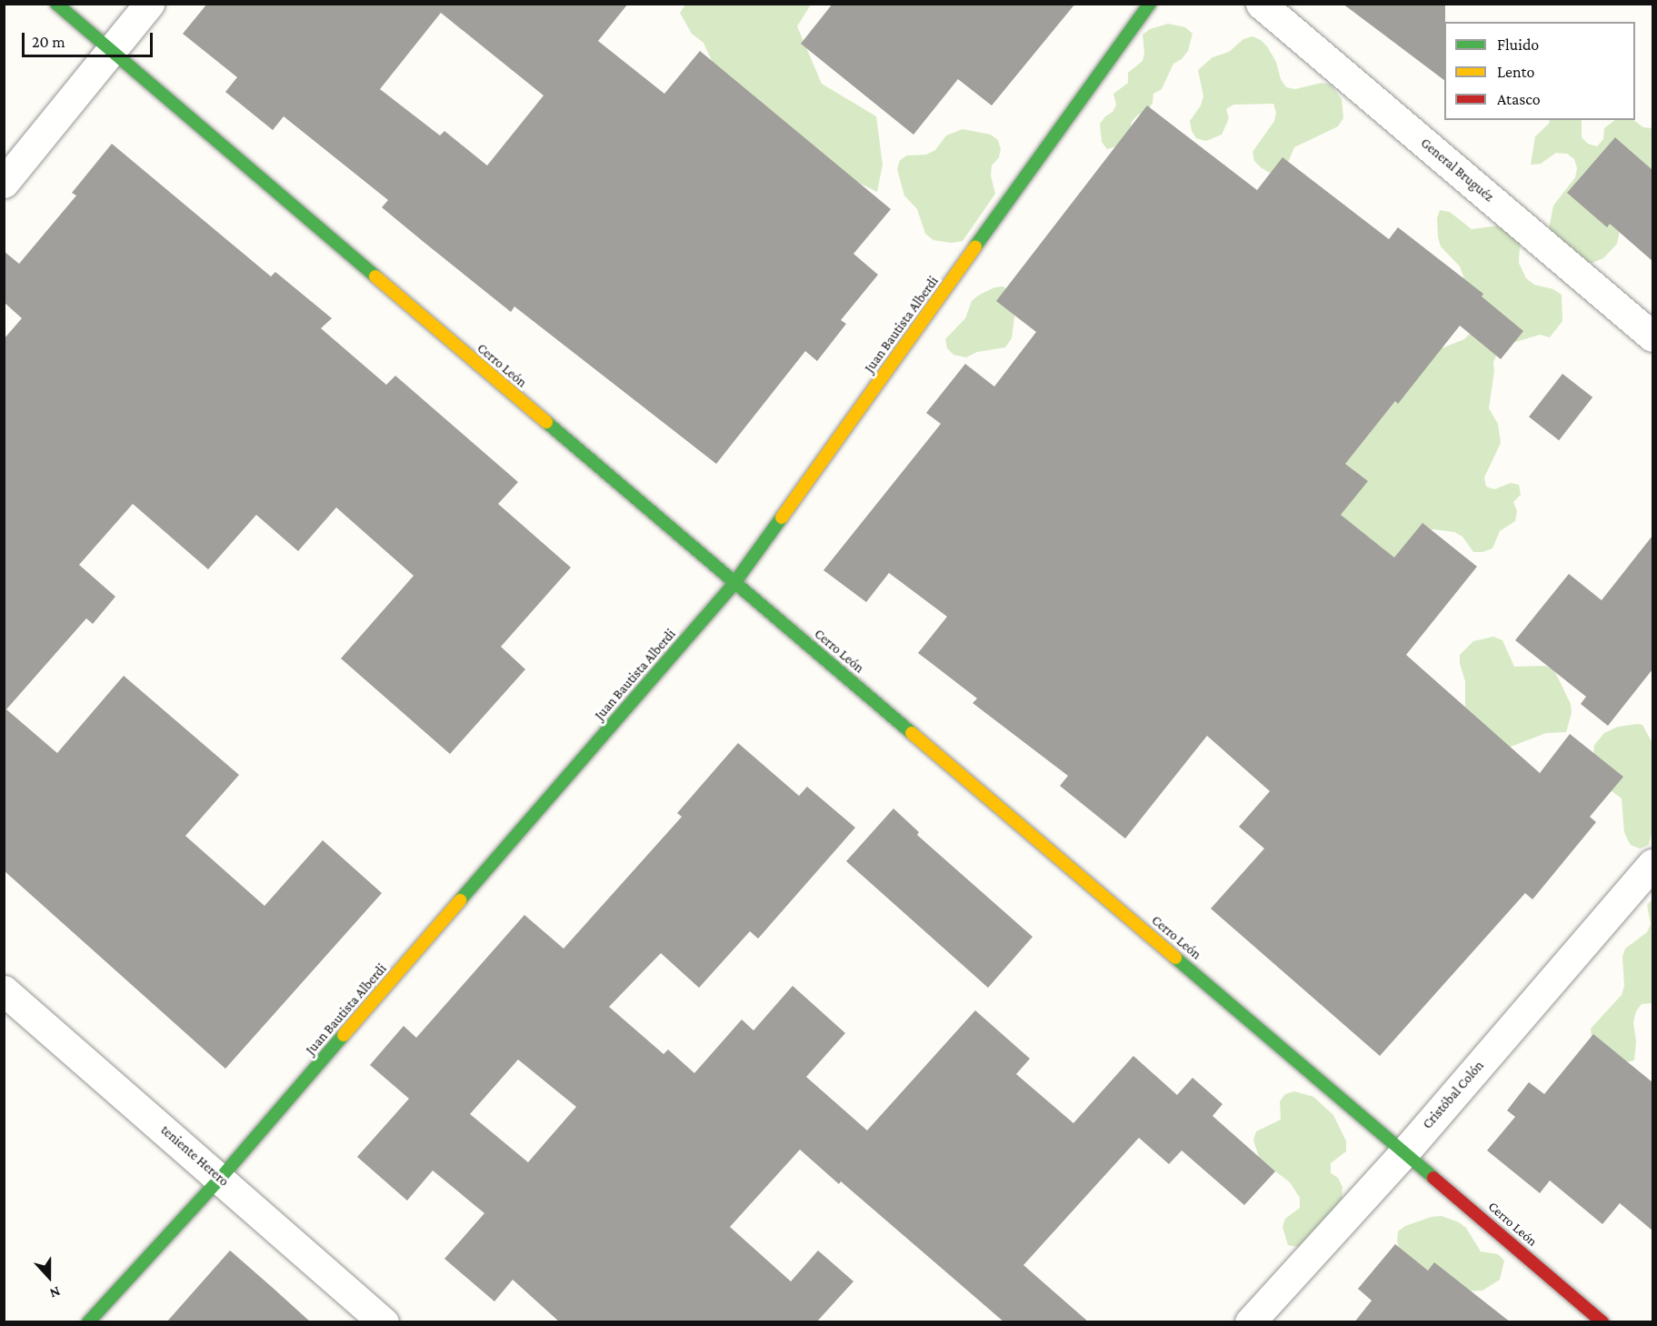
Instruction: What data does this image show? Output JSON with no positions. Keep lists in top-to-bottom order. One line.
{"streets":{"street":["General Bruguéz","Juan Bautista Alberdi","Cerro León","Cristóbal Colón","teniente Herero"]},"crossings":[["Juan Bautista Alberdi","Cerro León"],["Juan Bautista Alberdi","teniente Herero"],["Cerro León","Cristóbal Colón"]],"legend":["Fluido","Lento","Atasco"],"scale_bar":"20 m","north":"bottom"}
